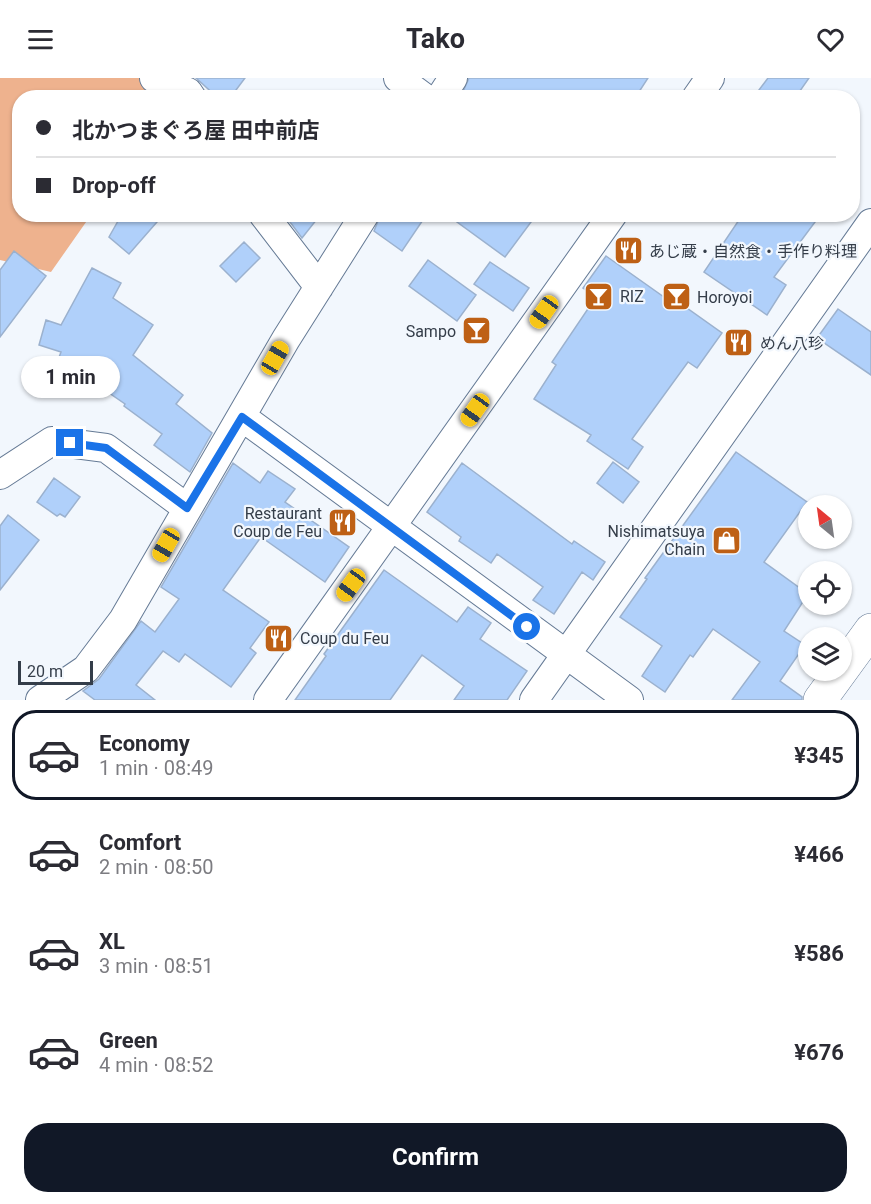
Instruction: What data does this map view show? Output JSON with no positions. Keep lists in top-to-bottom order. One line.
{"places":{"restaurant":["あじ蔵・自然食・手作り料理","めん八珍","Restaurant Coup de Feu","Coup du Feu"],"bar":["RIZ","Horoyoi","Sampo"],"shop":["Nishimatsuya Chain"]},"scale_bar":"20 m","north":"top left","page":{"header":"Tako","banner":["北かつまぐろ屋 田中前店","Drop-off"],"bubble":"1 min","scale":"20 m","list":[{"name":"Economy","note":"1 min · 08:49","value":"¥345"},{"name":"Comfort","note":"2 min · 08:50","value":"¥466"},{"name":"XL","note":"3 min · 08:51","value":"¥586"},{"name":"Green","note":"4 min · 08:52","value":"¥676"}],"buttons":"Confirm"}}
